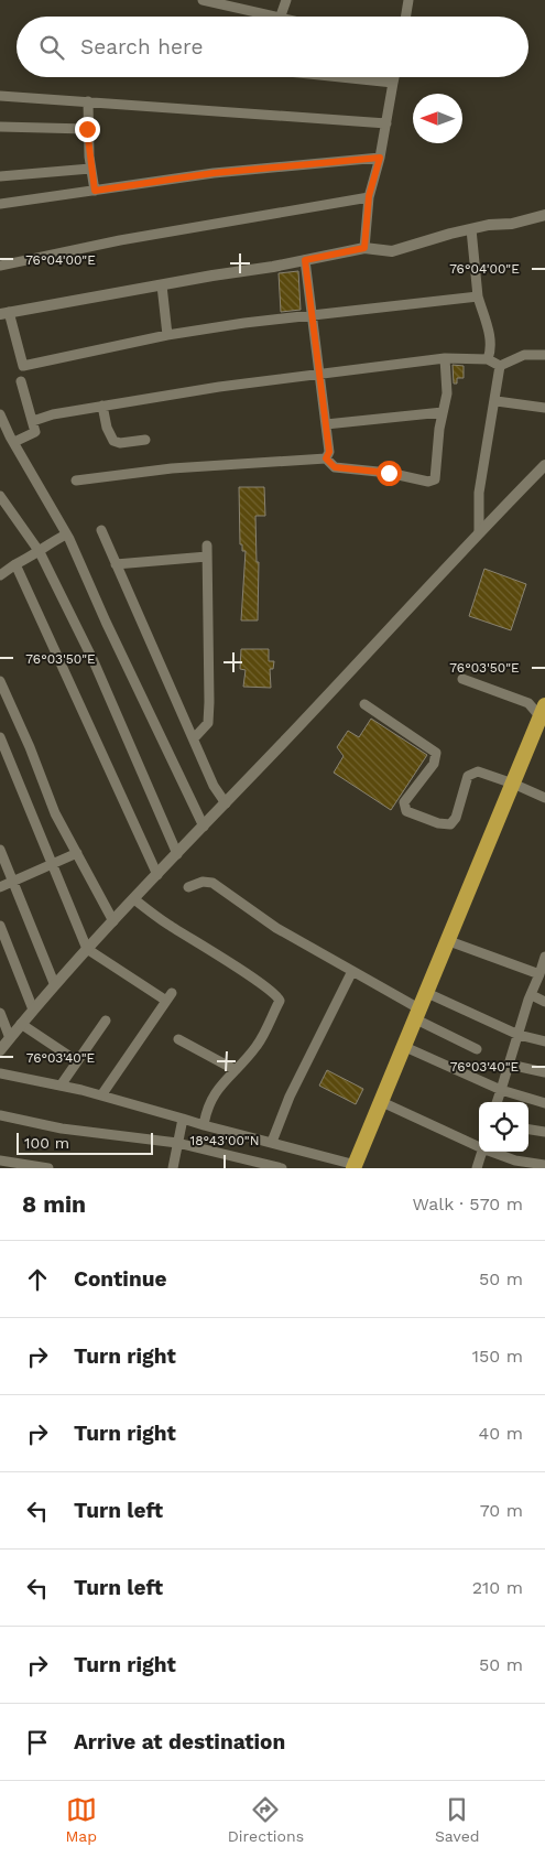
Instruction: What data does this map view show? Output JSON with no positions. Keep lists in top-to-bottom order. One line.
{"scale_bar":"100 m","north":"left","page":{"search":"Search here","scale":"100 m","heading":["8 min","Walk · 570 m"],"list":[["Continue","50 m"],["Turn right","150 m"],["Turn right","40 m"],["Turn left","70 m"],["Turn left","210 m"],["Turn right","50 m"],"Arrive at destination"],"nav":["Map","Directions","Saved"]},"coordinates":["76°04'00\"E","76°03'50\"E","76°03'40\"E","18°43'00\"N"]}
